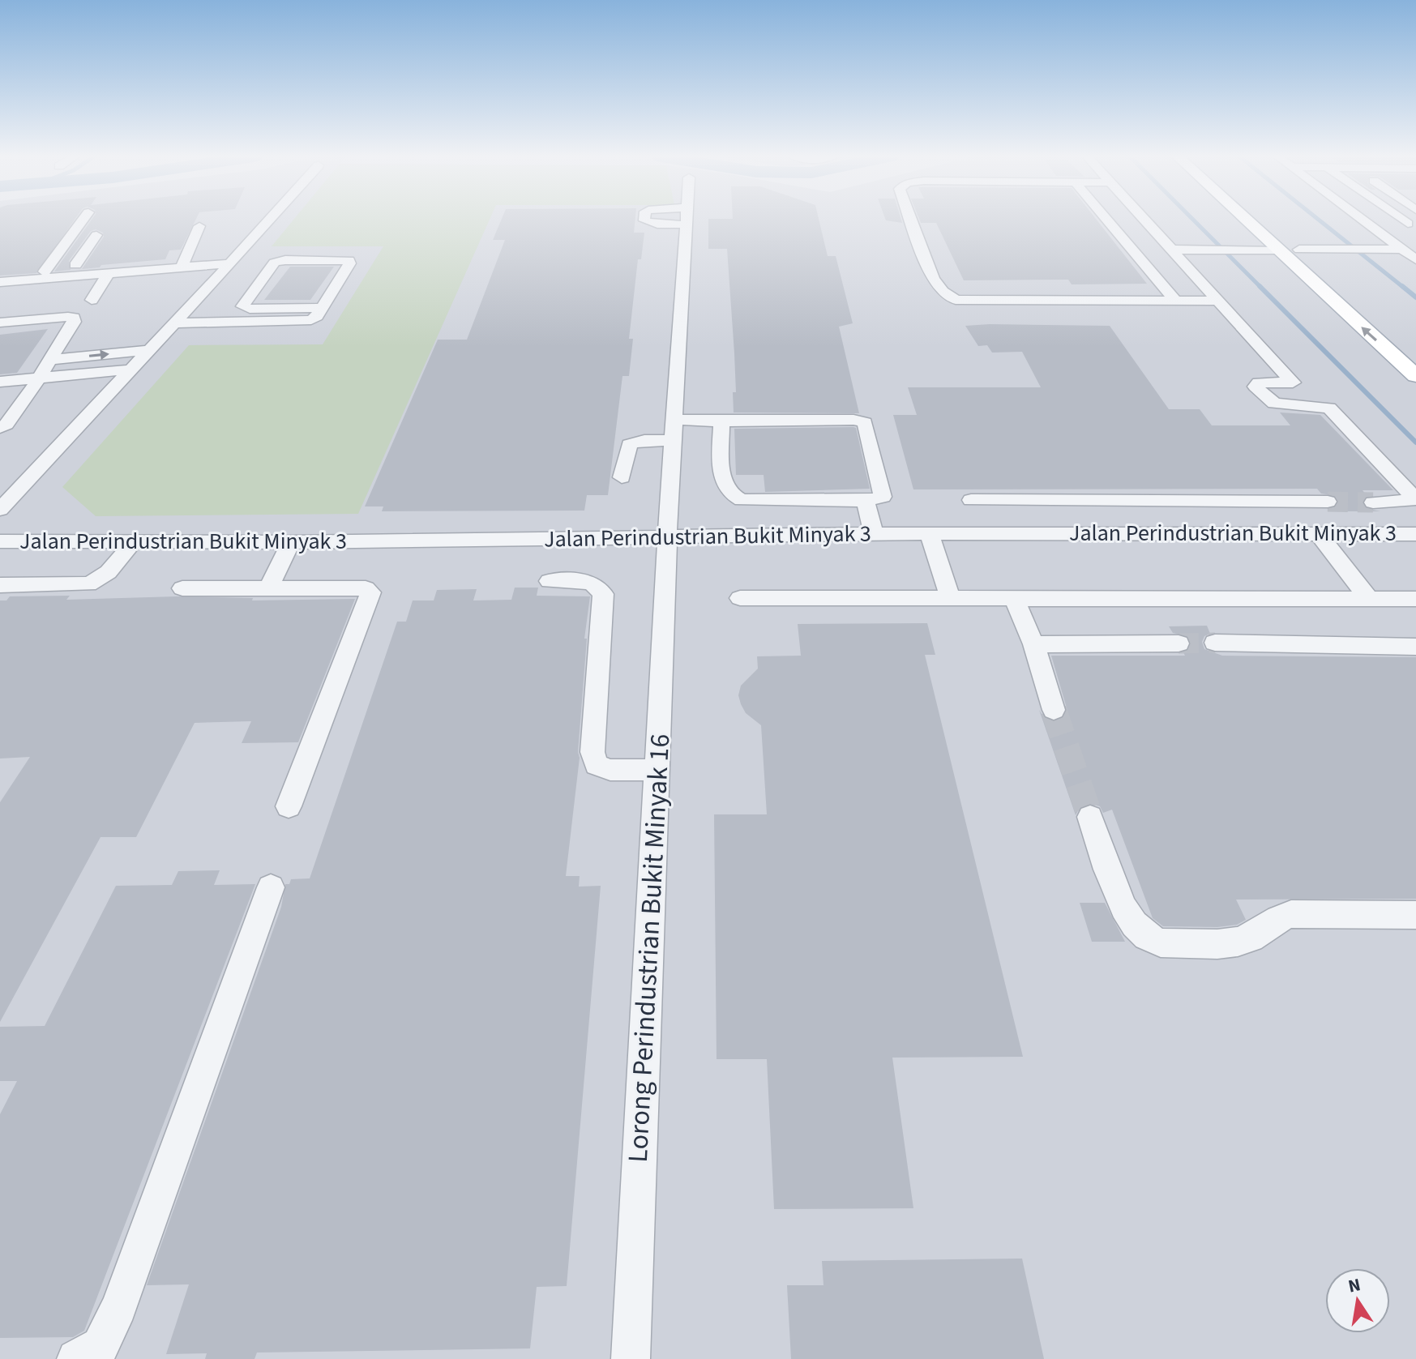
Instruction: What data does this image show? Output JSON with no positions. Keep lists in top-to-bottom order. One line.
{"streets":{"street":["Jalan Perindustrian Bukit Minyak 3","Lorong Perindustrian Bukit Minyak 16"]},"crossings":[["Jalan Perindustrian Bukit Minyak 3","Lorong Perindustrian Bukit Minyak 16"]],"north":"top"}
